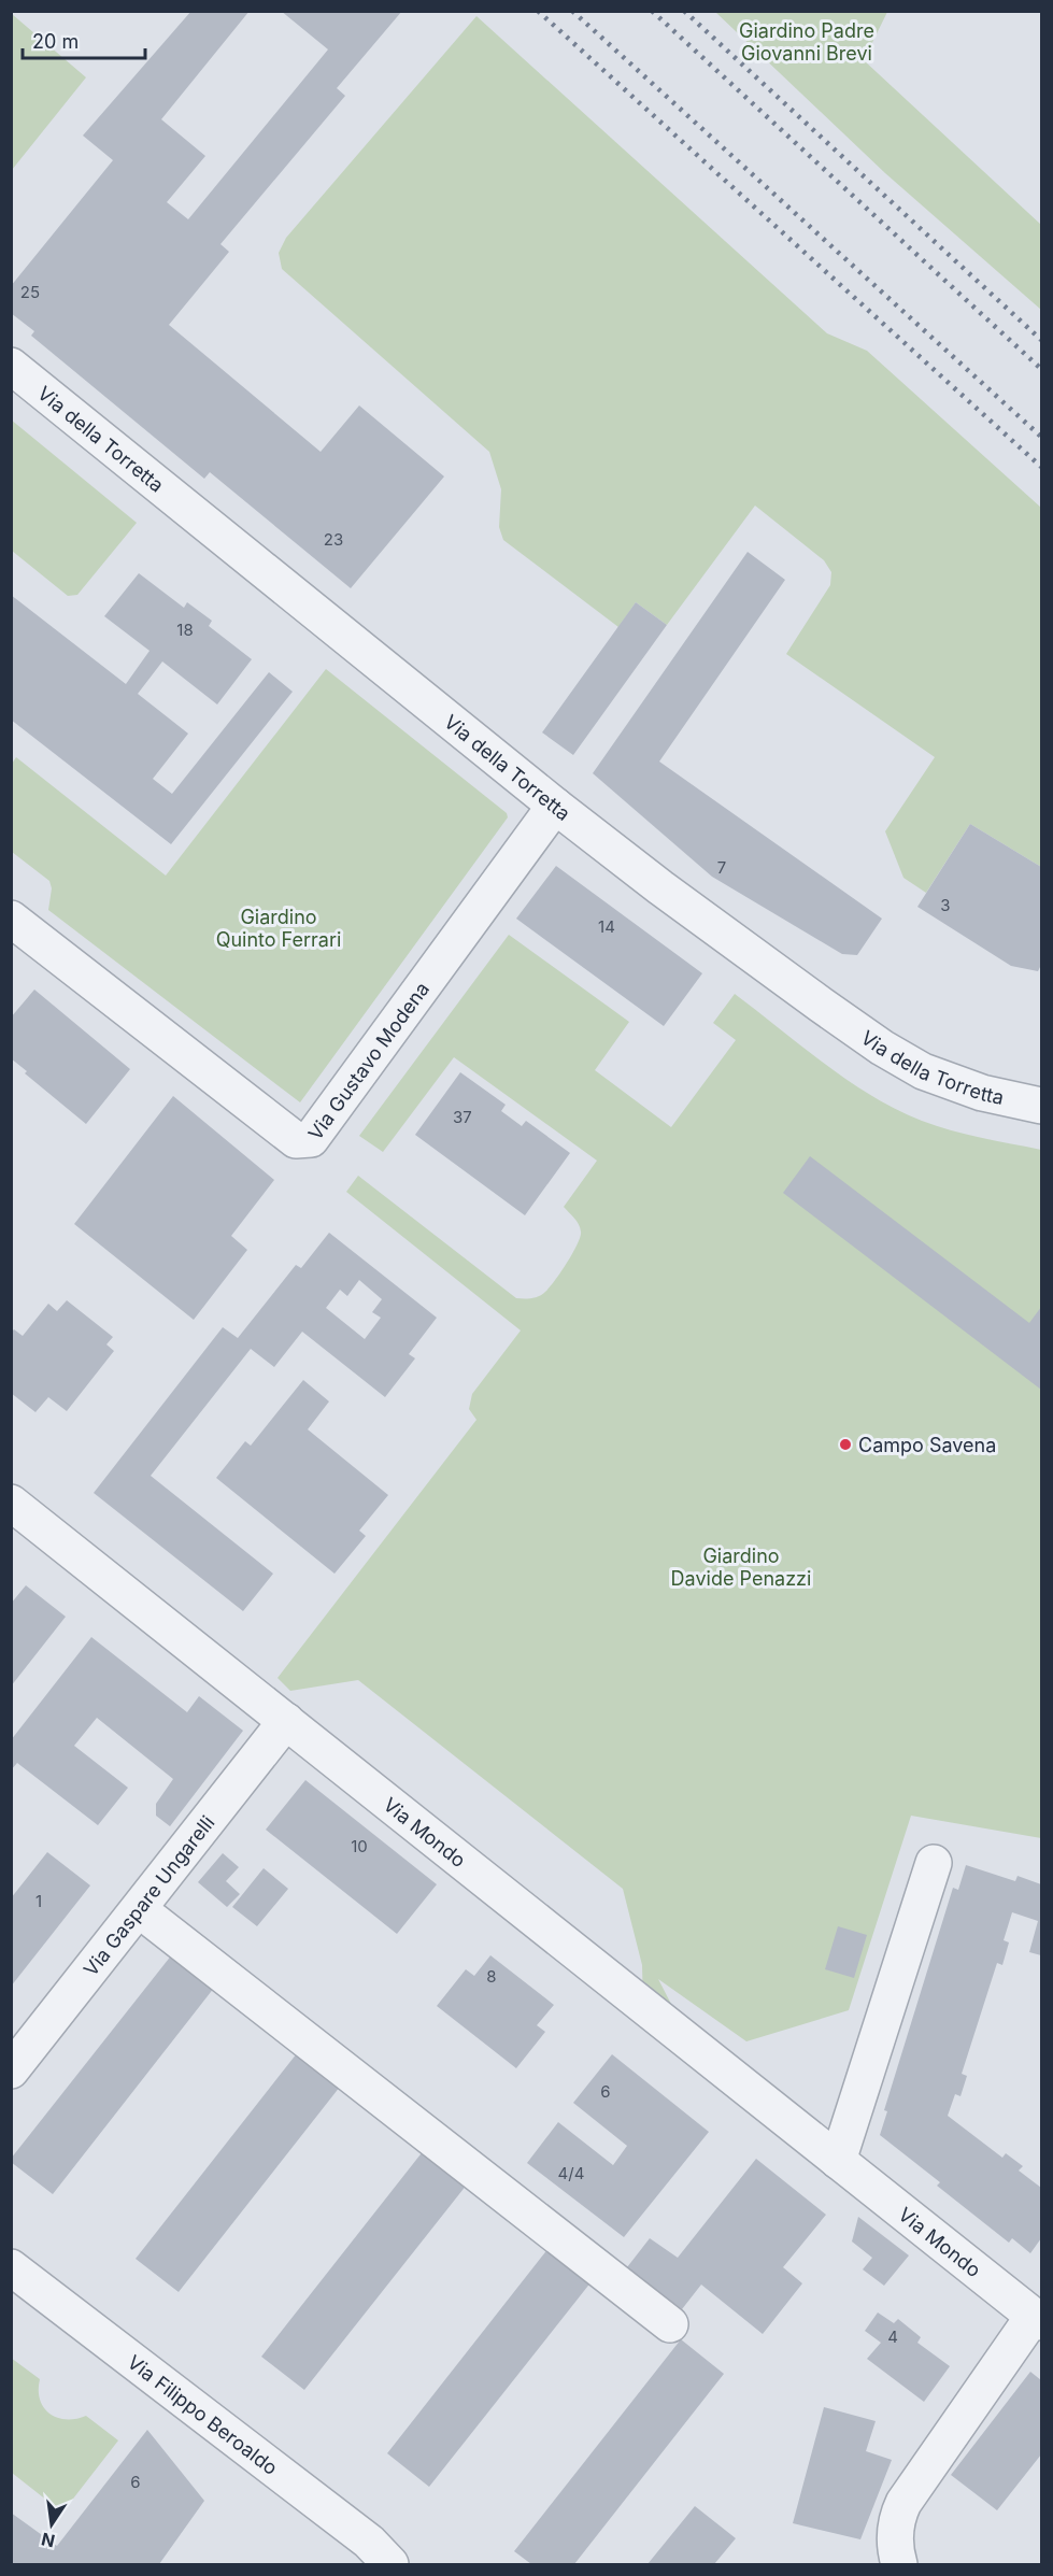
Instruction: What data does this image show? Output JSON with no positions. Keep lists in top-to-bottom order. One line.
{"streets":{"street":["Via della Torretta","Via Gustavo Modena","Via Mondo","Via Gaspare Ungarelli","Via Filippo Beroaldo"]},"crossings":[["Via della Torretta","Via Gustavo Modena"],["Via Mondo","Via Gaspare Ungarelli"]],"parks":["Giardino Padre Giovanni Brevi","Giardino Quinto Ferrari","Giardino Davide Penazzi"],"places":["Campo Savena"],"house_numbers":["25","23","18","7","3","14","37","10","1","8","6","4/4","4","6"],"scale_bar":"20 m","north":"bottom"}
